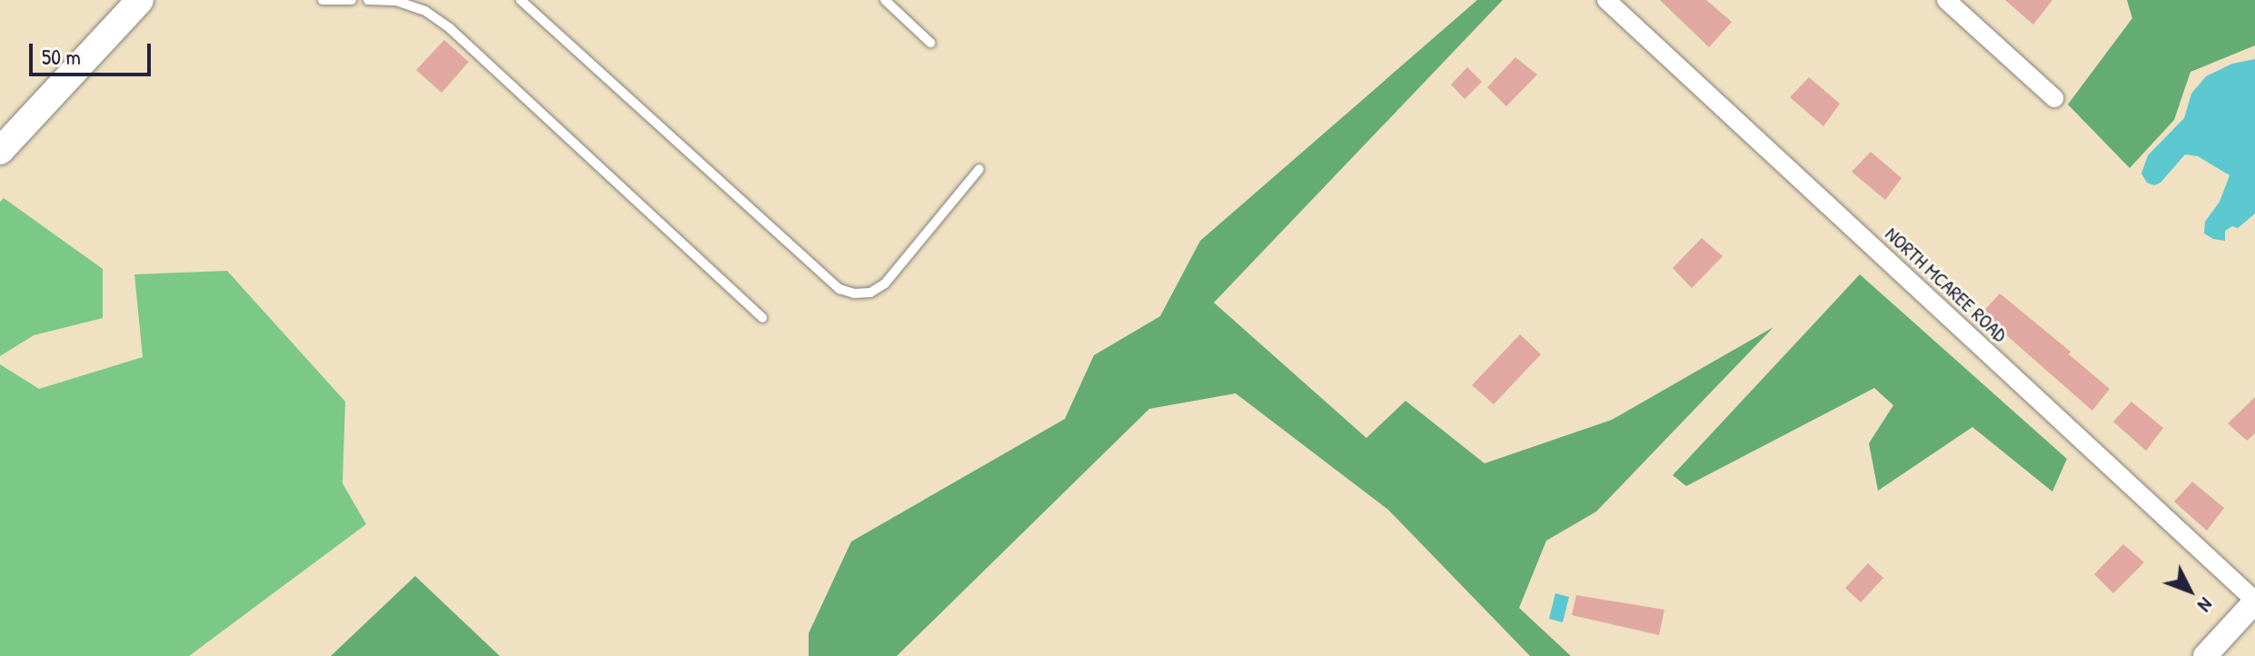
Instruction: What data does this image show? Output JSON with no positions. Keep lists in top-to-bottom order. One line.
{"streets":{"street":["NORTH MCAREE ROAD"]},"scale_bar":"50 m","north":"bottom right"}
